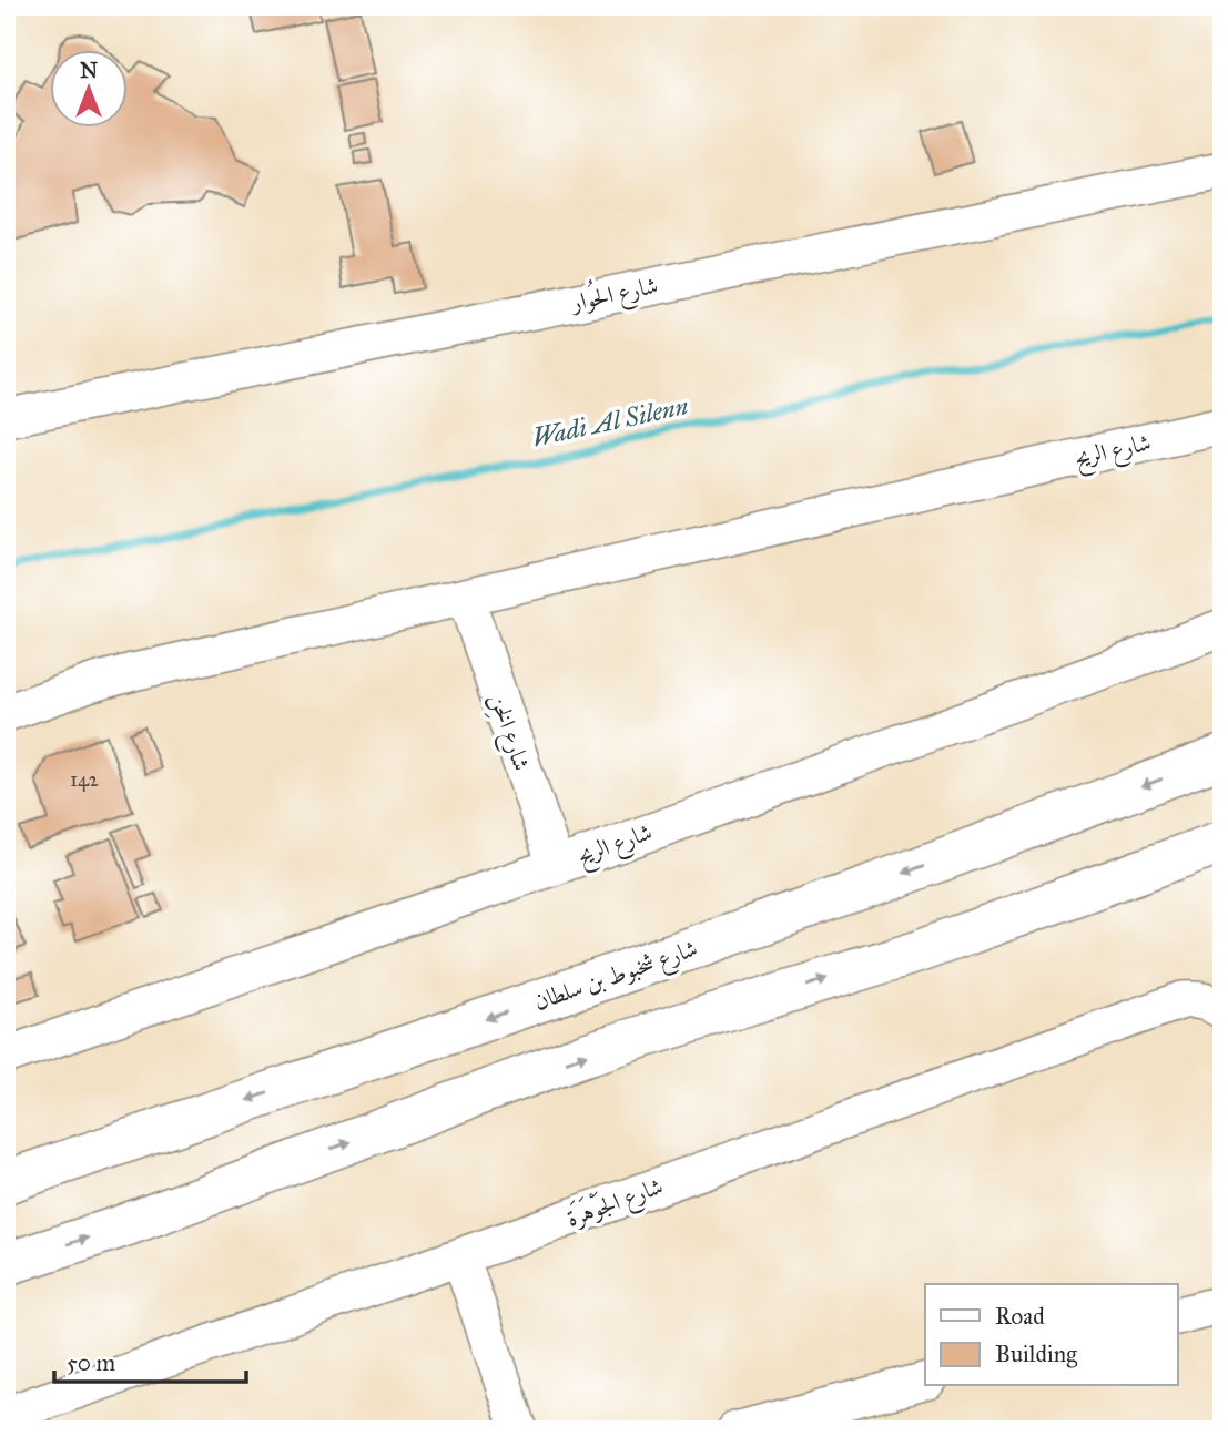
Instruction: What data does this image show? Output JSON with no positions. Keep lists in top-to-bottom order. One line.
{"streets":{"main road":["شارع شخبوط بن سلطان"],"street":["شارع الحُوار","شارع الريح","شارع الخِن","شارع الجَوْهَرَة"]},"crossings":[["شارع الريح","شارع الخِن"]],"water":["Wadi Al Silenn"],"house_numbers":["142"],"legend":["Road","Building"],"scale_bar":"50 m","north":"top"}
